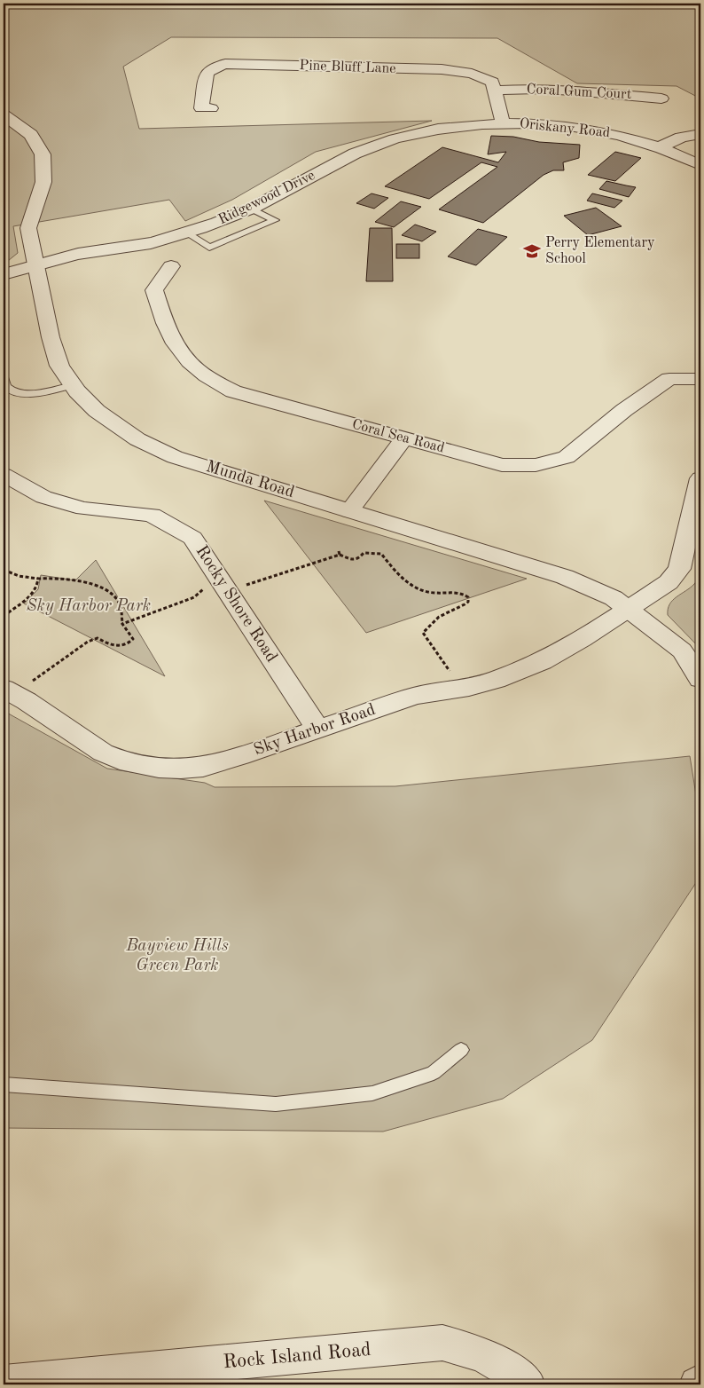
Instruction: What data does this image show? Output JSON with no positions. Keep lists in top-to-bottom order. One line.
{"streets":{"street":["Pine Bluff Lane","Coral Gum Court","Oriskany Road","Ridgewood Drive","Coral Sea Road","Munda Road","Rocky Shore Road","Sky Harbor Road","Rock Island Road"]},"crossings":[["Pine Bluff Lane","Coral Gum Court"],["Oriskany Road","Ridgewood Drive"],["Ridgewood Drive","Munda Road"],["Munda Road","Sky Harbor Road"],["Rocky Shore Road","Sky Harbor Road"]],"parks":["Sky Harbor Park","Bayview Hills Green Park"],"places":{"school or university":["Perry Elementary School"]}}
